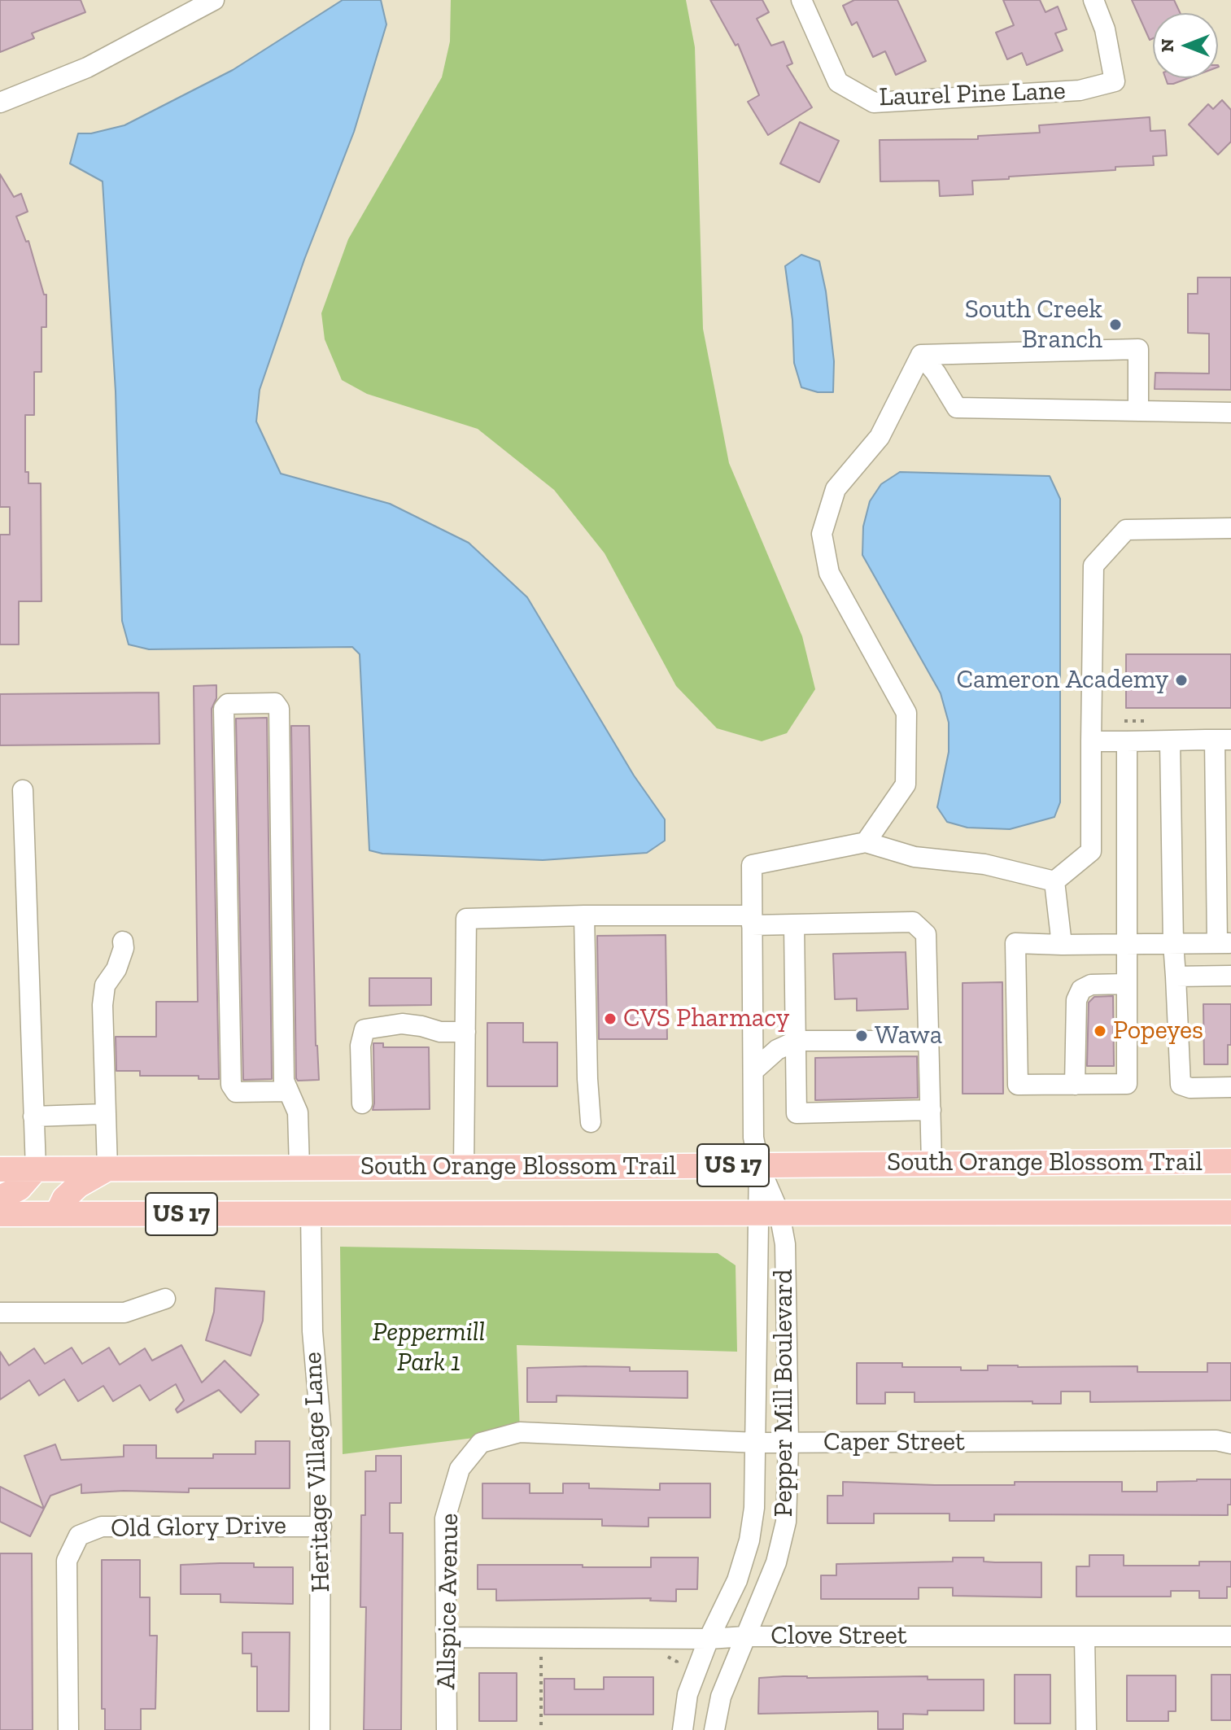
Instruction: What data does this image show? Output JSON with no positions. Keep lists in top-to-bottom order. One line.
{"streets":{"main road":["South Orange Blossom Trail","US 17"],"street":["Laurel Pine Lane","Pepper Mill Boulevard","Caper Street","Heritage Village Lane","Old Glory Drive","Allspice Avenue","Clove Street"]},"crossings":[["South Orange Blossom Trail","Pepper Mill Boulevard"],["South Orange Blossom Trail","Heritage Village Lane"],["Pepper Mill Boulevard","Caper Street"],["Pepper Mill Boulevard","Clove Street"],["Caper Street","Allspice Avenue"],["Heritage Village Lane","Old Glory Drive"],["Allspice Avenue","Clove Street"]],"parks":["Peppermill Park 1"],"places":["South Creek Branch","Cameron Academy","CVS Pharmacy","Popeyes","Wawa"],"north":"left"}
